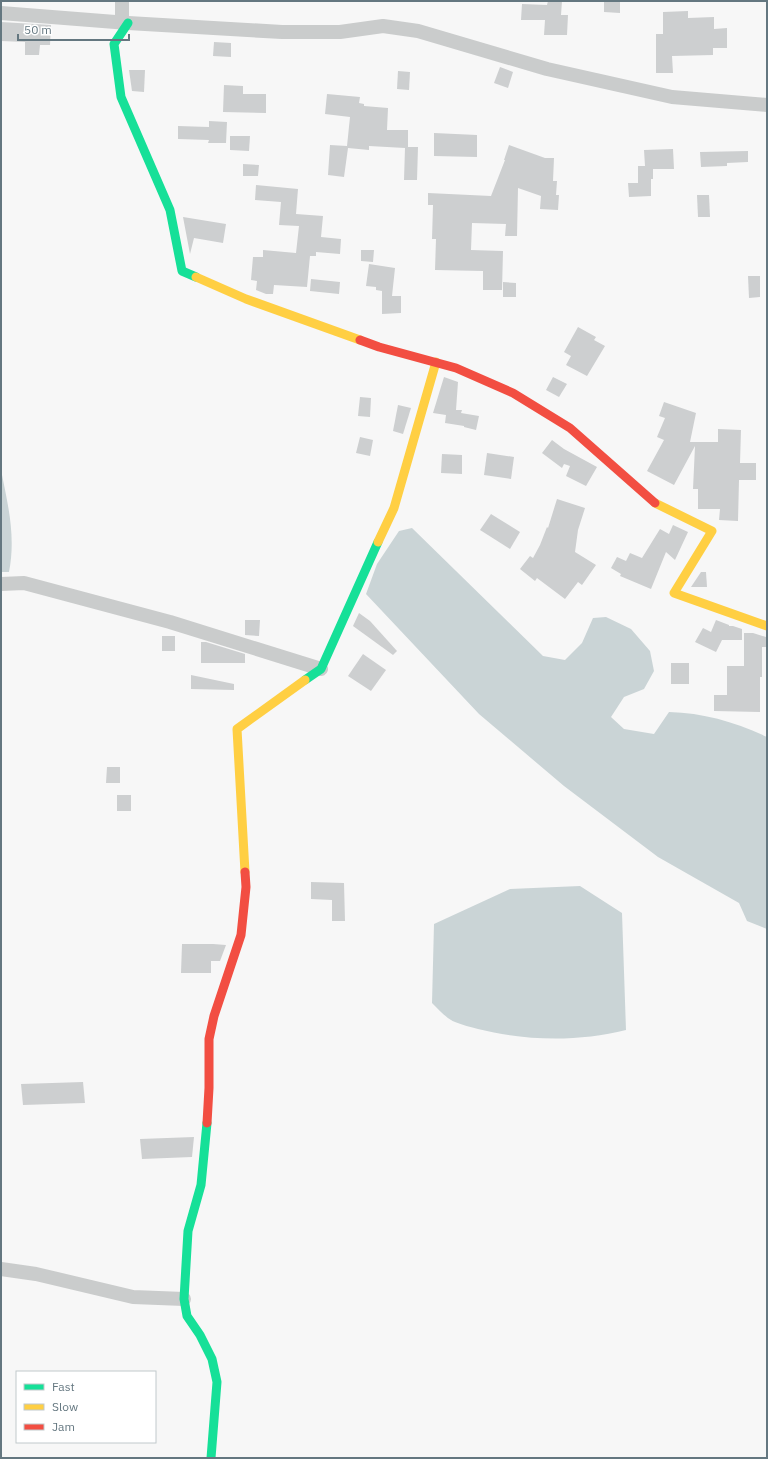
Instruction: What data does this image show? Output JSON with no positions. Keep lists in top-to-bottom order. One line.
{"legend":["Fast","Slow","Jam"],"scale_bar":"50 m"}
